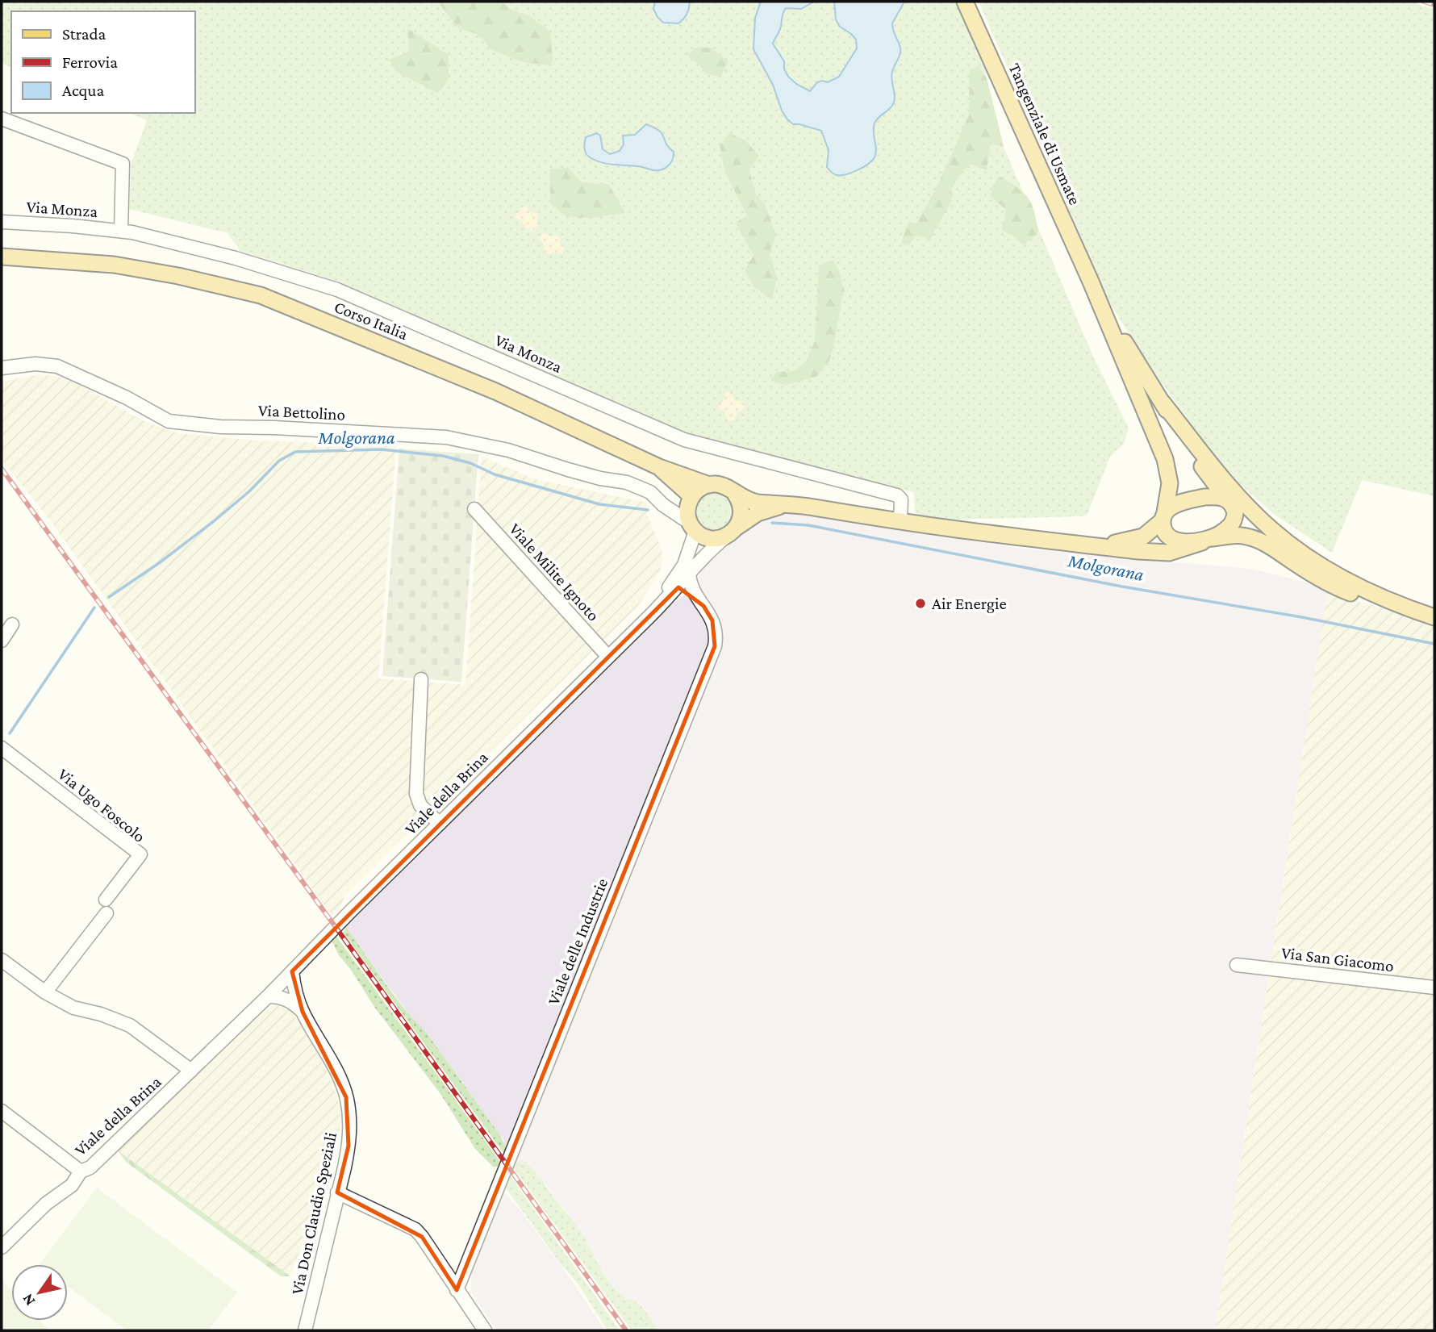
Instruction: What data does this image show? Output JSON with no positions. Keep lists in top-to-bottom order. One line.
{"streets":{"main road":["Tangenziale di Usmate","Corso Italia"],"street":["Via Monza","Via Bettolino","Viale Milite Ignoto","Viale della Brina","Via Ugo Foscolo","Viale delle Industrie","Via San Giacomo","Via Don Claudio Speziali"]},"crossings":[["Corso Italia","Via Bettolino"],["Corso Italia","Viale della Brina"],["Via Bettolino","Viale della Brina"],["Viale Milite Ignoto","Viale della Brina"],["Viale della Brina","Viale delle Industrie"],["Viale della Brina","Via Don Claudio Speziali"]],"water":["Molgorana"],"places":["Air Energie"],"legend":["Strada","Ferrovia","Acqua"],"north":"bottom left"}
